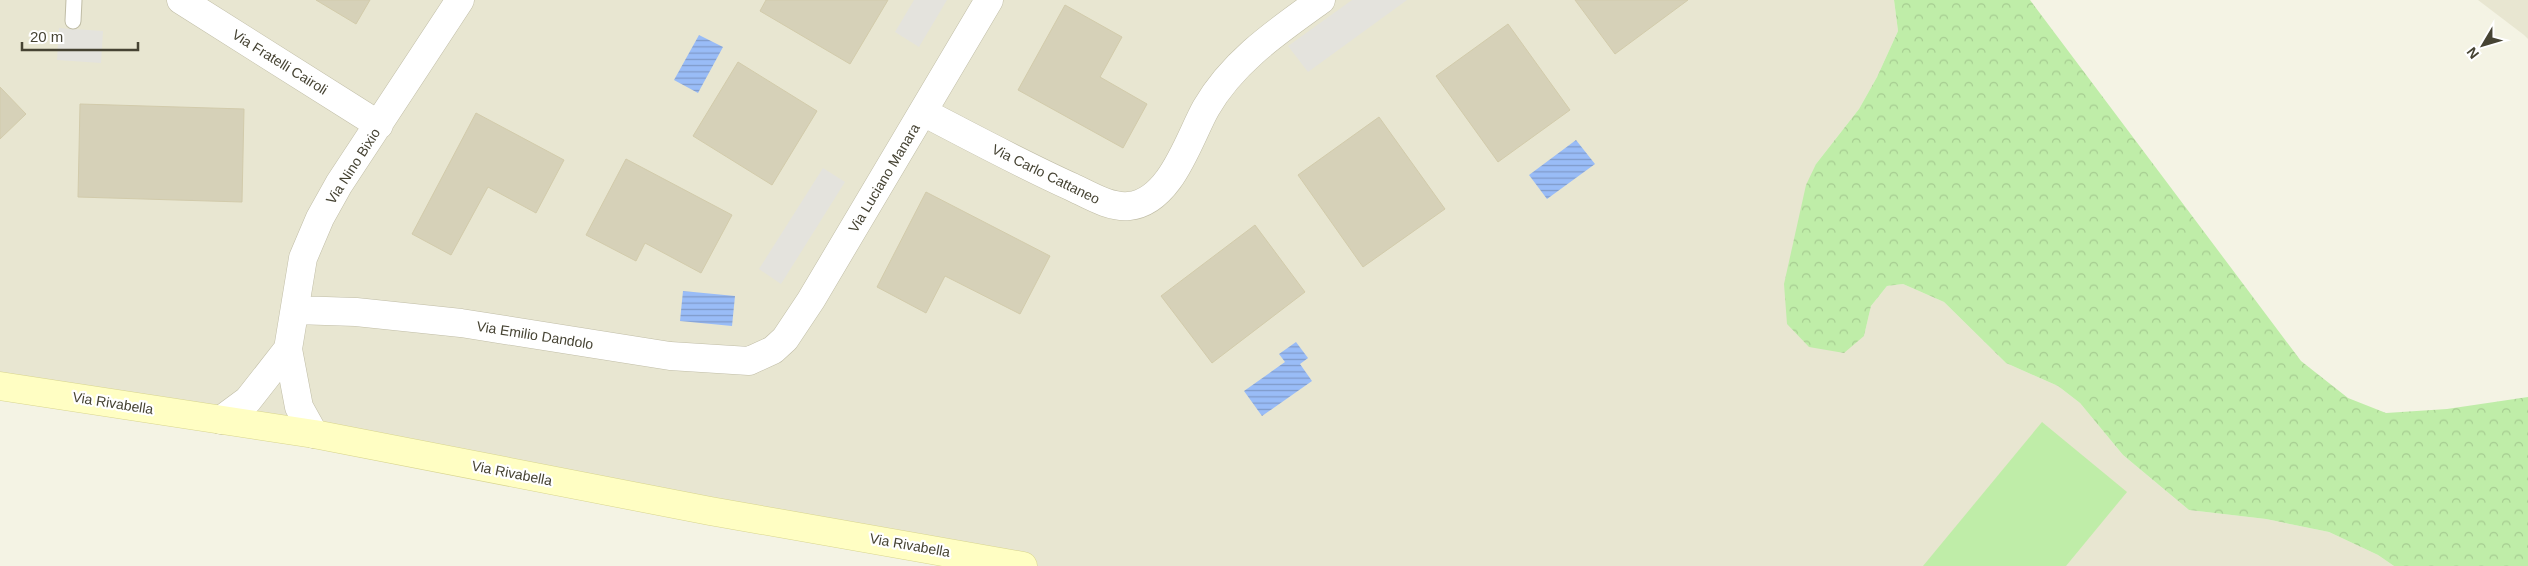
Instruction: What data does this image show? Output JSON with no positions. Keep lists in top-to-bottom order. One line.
{"streets":{"street":["Via Fratelli Cairoli","Via Nino Bixio","Via Carlo Cattaneo","Via Luciano Manara","Via Emilio Dandolo","Via Rivabella"]},"crossings":[["Via Fratelli Cairoli","Via Nino Bixio"],["Via Nino Bixio","Via Emilio Dandolo"],["Via Nino Bixio","Via Rivabella"],["Via Carlo Cattaneo","Via Luciano Manara"],["Via Luciano Manara","Via Emilio Dandolo"]],"scale_bar":"20 m","north":"bottom left"}
